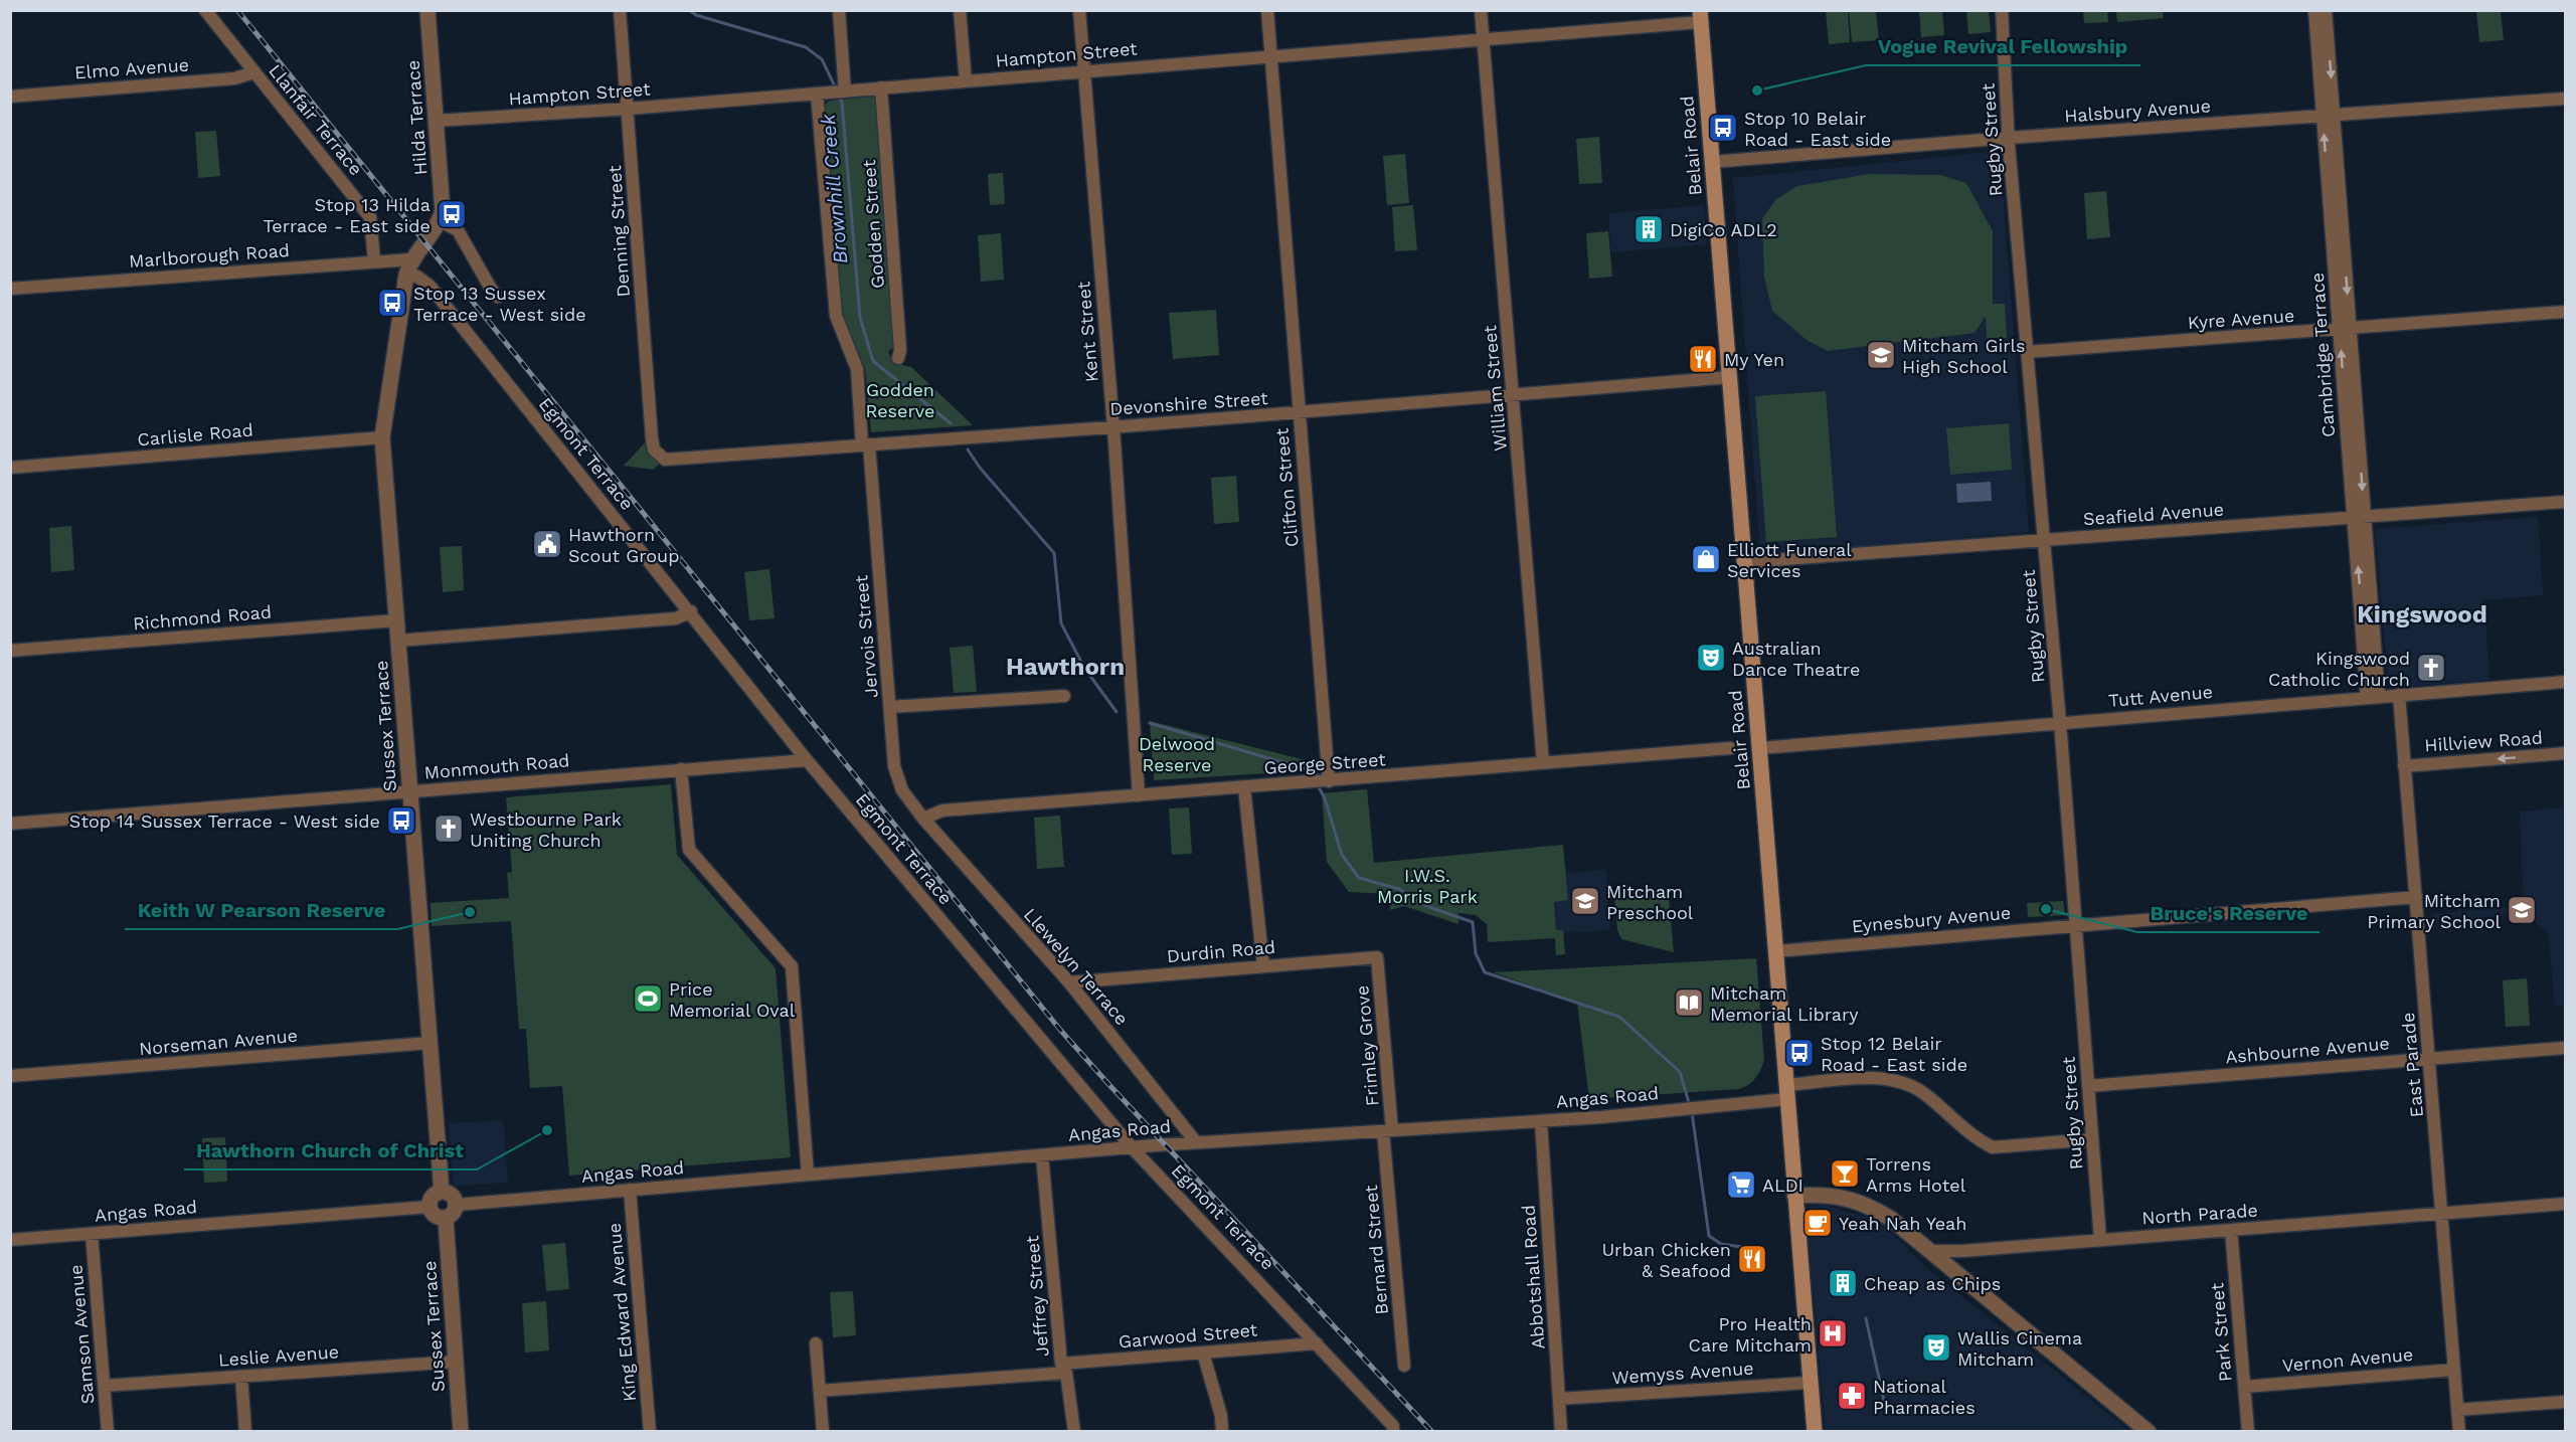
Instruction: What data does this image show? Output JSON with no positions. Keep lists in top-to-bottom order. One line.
{"streets":{"main road":["Belair Road"],"street":["Hampton Street","Elmo Avenue","Halsbury Avenue","Hilda Terrace","Llanfair Terrace","Rugby Street","Godden Street","Denning Street","Marlborough Road","Kyre Avenue","Kent Street","Cambridge Terrace","William Street","Devonshire Street","Carlisle Road","Egmont Terrace","Clifton Street","Seafield Avenue","Richmond Road","Jervois Street","Tutt Avenue","Sussex Terrace","Hillview Road","George Street","Monmouth Road","Eynesbury Avenue","Durdin Road","Llewelyn Terrace","Norseman Avenue","Frimley Grove","Ashbourne Avenue","East Parade","Angas Road","North Parade","Bernard Street","Abbotshall Road","Jeffrey Street","King Edward Avenue","Park Street","Samson Avenue","Garwood Street","Leslie Avenue","Vernon Avenue","Wemyss Avenue"]},"crossings":[["Hampton Street","Hilda Terrace"],["Hampton Street","Belair Road"],["Hampton Street","Godden Street"],["Hampton Street","Denning Street"],["Hampton Street","Kent Street"],["Hampton Street","William Street"],["Hampton Street","Clifton Street"],["Hampton Street","Jervois Street"],["Elmo Avenue","Llanfair Terrace"],["Halsbury Avenue","Rugby Street"],["Halsbury Avenue","Belair Road"],["Halsbury Avenue","Cambridge Terrace"],["Llanfair Terrace","Marlborough Road"],["Rugby Street","Kyre Avenue"],["Rugby Street","Seafield Avenue"],["Rugby Street","Tutt Avenue"],["Rugby Street","Eynesbury Avenue"],["Rugby Street","Ashbourne Avenue"],["Rugby Street","Angas Road"],["Rugby Street","North Parade"],["Belair Road","Devonshire Street"],["Belair Road","Seafield Avenue"],["Belair Road","Tutt Avenue"],["Belair Road","Eynesbury Avenue"],["Belair Road","Angas Road"],["Belair Road","Wemyss Avenue"],["Denning Street","Devonshire Street"],["Marlborough Road","Sussex Terrace"],["Kyre Avenue","Cambridge Terrace"],["Kent Street","Devonshire Street"],["Kent Street","George Street"],["Cambridge Terrace","Seafield Avenue"],["Cambridge Terrace","Tutt Avenue"],["William Street","Devonshire Street"],["William Street","George Street"],["Devonshire Street","Clifton Street"],["Devonshire Street","Jervois Street"],["Carlisle Road","Sussex Terrace"],["Egmont Terrace","Sussex Terrace"],["Egmont Terrace","Monmouth Road"],["Egmont Terrace","Angas Road"],["Egmont Terrace","Garwood Street"],["Clifton Street","George Street"],["Richmond Road","Sussex Terrace"],["Jervois Street","George Street"],["Jervois Street","Llewelyn Terrace"],["Tutt Avenue","East Parade"],["Sussex Terrace","Monmouth Road"],["Sussex Terrace","Norseman Avenue"],["Sussex Terrace","Angas Road"],["Sussex Terrace","Leslie Avenue"],["Hillview Road","East Parade"],["George Street","Llewelyn Terrace"],["Eynesbury Avenue","East Parade"],["Durdin Road","Llewelyn Terrace"],["Durdin Road","Frimley Grove"],["Llewelyn Terrace","Angas Road"],["Frimley Grove","Angas Road"],["Frimley Grove","Bernard Street"],["Ashbourne Avenue","East Parade"],["East Parade","North Parade"],["East Parade","Vernon Avenue"],["Angas Road","Bernard Street"],["Angas Road","Abbotshall Road"],["Angas Road","Jeffrey Street"],["Angas Road","King Edward Avenue"],["Angas Road","Samson Avenue"],["North Parade","Park Street"],["Abbotshall Road","Wemyss Avenue"],["Jeffrey Street","Garwood Street"],["Park Street","Vernon Avenue"],["Samson Avenue","Leslie Avenue"]],"one_way":["Hillview Road"],"districts":["Kingswood","Hawthorn"],"water":["Brownhill Creek"],"parks":["Godden Reserve","Delwood Reserve","I.W.S. Morris Park"],"places":{"other":["Vogue Revival Fellowship","Bruce's Reserve","Keith W Pearson Reserve","Hawthorn Church of Christ"],"bus stop":["Stop 10 Belair Road - East side","Stop 13 Hilda Terrace - East side","Stop 13 Sussex Terrace - West side","Stop 14 Sussex Terrace - West side","Stop 12 Belair Road - East side"],"building":["DigiCo ADL2","Cheap as Chips"],"school or university":["Mitcham Girls High School","Mitcham Preschool","Mitcham Primary School"],"restaurant":["My Yen","Urban Chicken & Seafood"],"public building":["Hawthorn Scout Group"],"shop":["Elliott Funeral Services"],"theatre":["Australian Dance Theatre","Wallis Cinema Mitcham"],"church":["Kingswood Catholic Church","Westbourne Park Uniting Church"],"sports":["Price Memorial Oval"],"library":["Mitcham Memorial Library"],"bar":["Torrens Arms Hotel"],"supermarket":["ALDI"],"cafe":["Yeah Nah Yeah"],"hospital":["Pro Health Care Mitcham"],"pharmacy":["National Pharmacies"]}}
